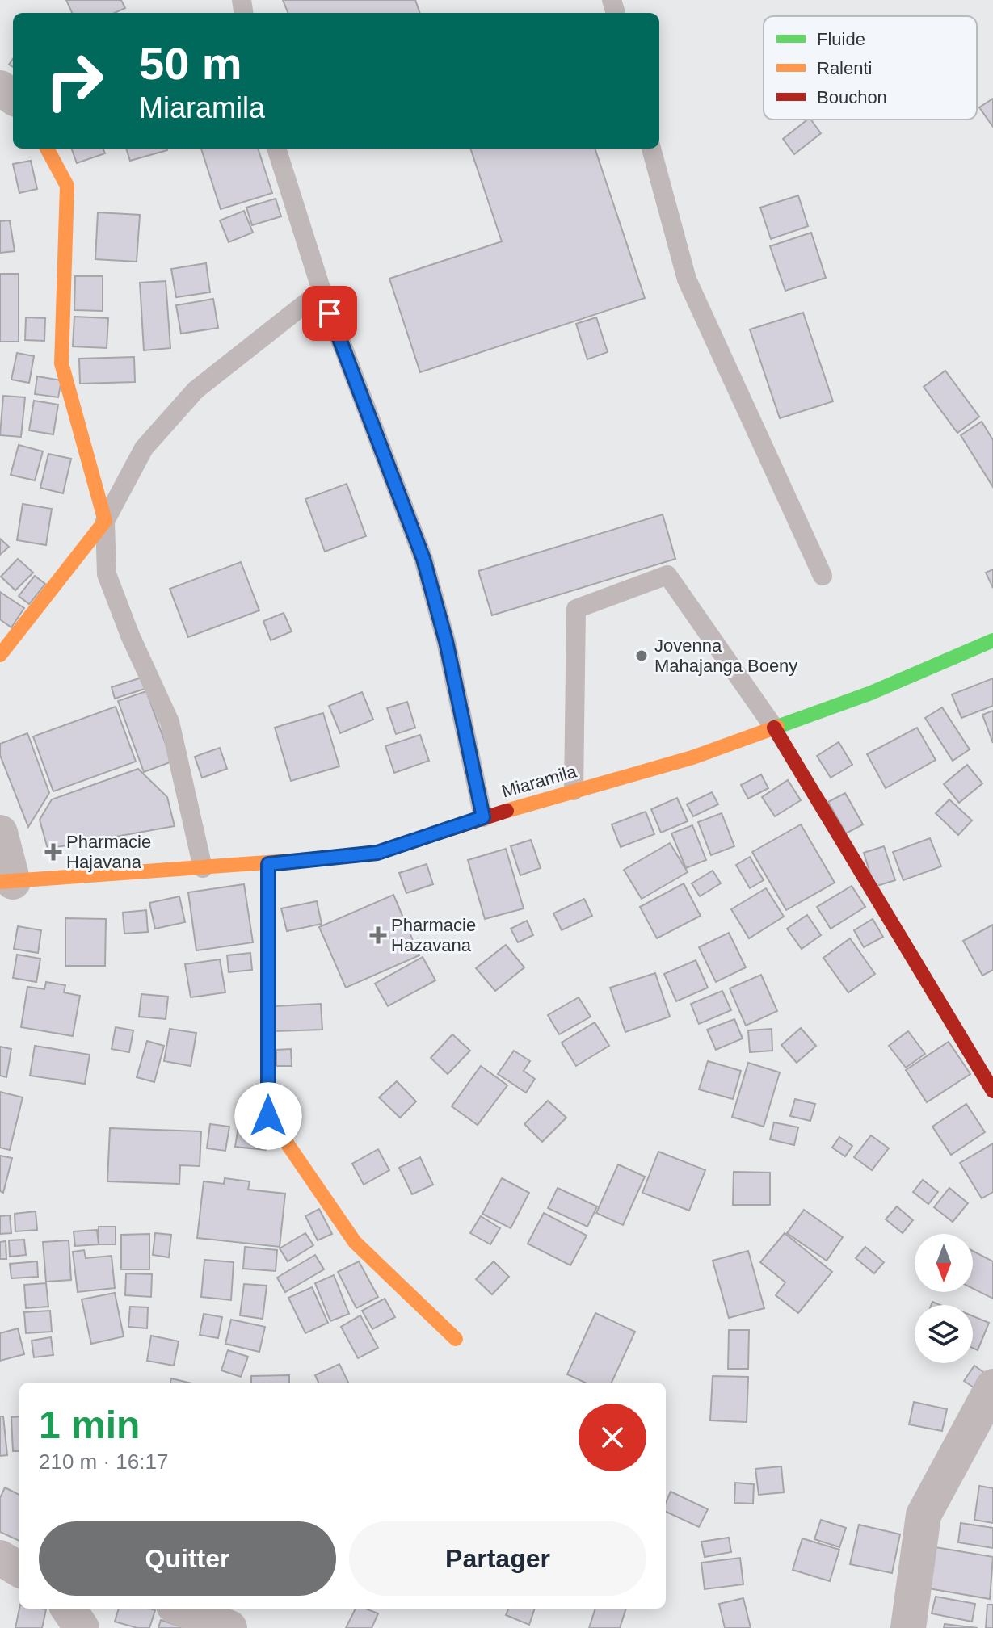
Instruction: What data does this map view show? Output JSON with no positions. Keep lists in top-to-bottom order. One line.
{"streets":{"street":["Miaramila"]},"places":{"other":["Jovenna Mahajanga Boeny"],"health":["Pharmacie Hajavana","Pharmacie Hazavana"]},"legend":["Fluide","Ralenti","Bouchon"],"north":"bottom","page":{"turn":["50 m","Miaramila"],"heading":["1 min","210 m · 16:17"],"buttons":["Quitter","Partager"]}}
